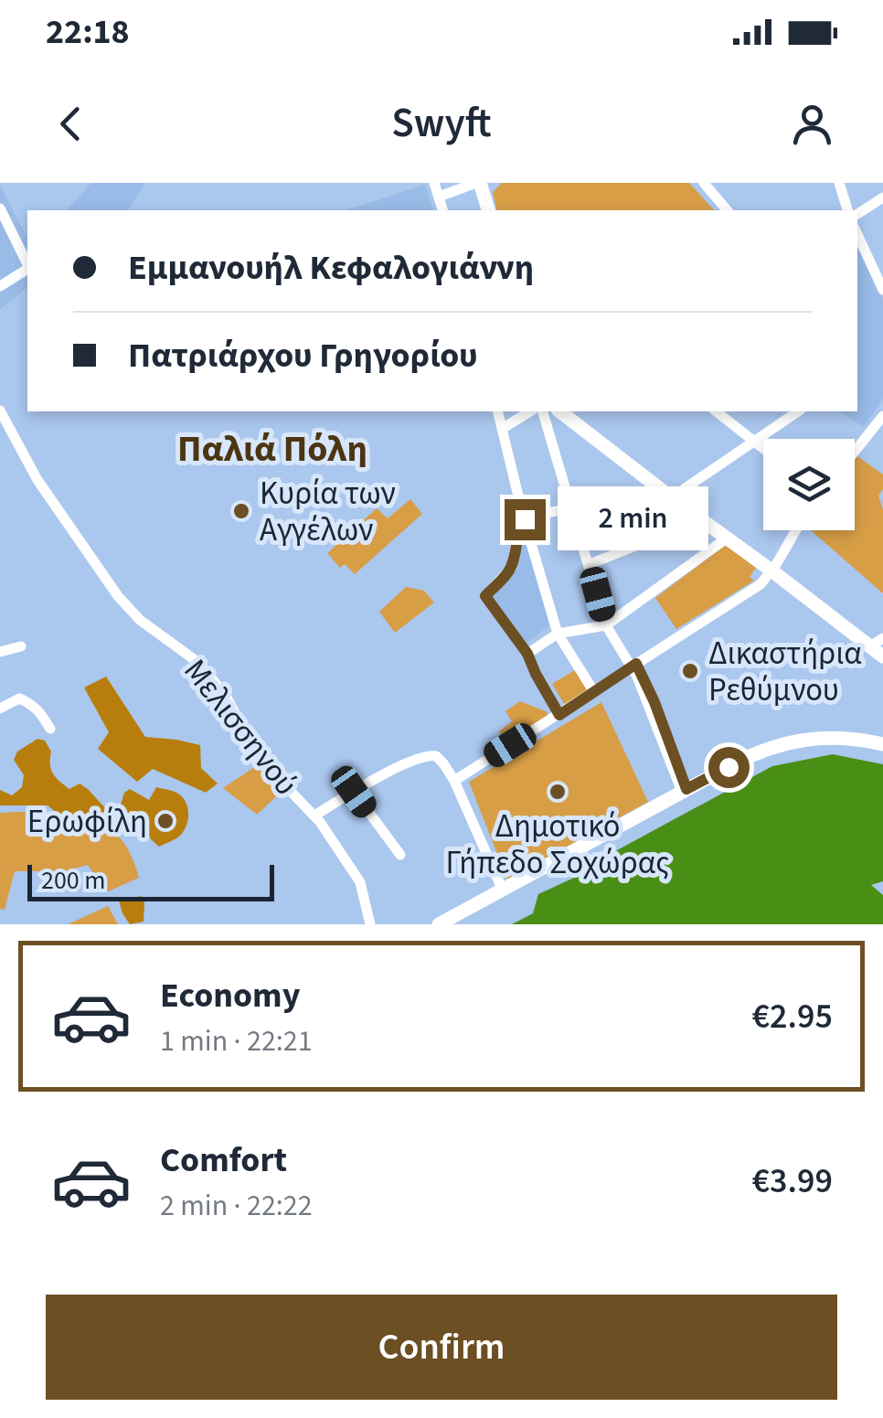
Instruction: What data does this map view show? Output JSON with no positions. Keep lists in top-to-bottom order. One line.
{"streets":{"street":["Μελισσηνού"]},"districts":["Παλιά Πόλη"],"places":["Κυρία των Αγγέλων","Δικαστήρια Ρεθύμνου","Δημοτικό Γήπεδο Σοχώρας","Ερωφίλη"],"scale_bar":"200 m","page":{"status":"22:18","header":"Swyft","banner":["Εμμανουήλ Κεφαλογιάννη","Πατριάρχου Γρηγορίου"],"bubble":"2 min","scale":"200 m","list":[{"name":"Economy","note":"1 min · 22:21","value":"€2.95"},{"name":"Comfort","note":"2 min · 22:22","value":"€3.99"}],"buttons":"Confirm"}}
